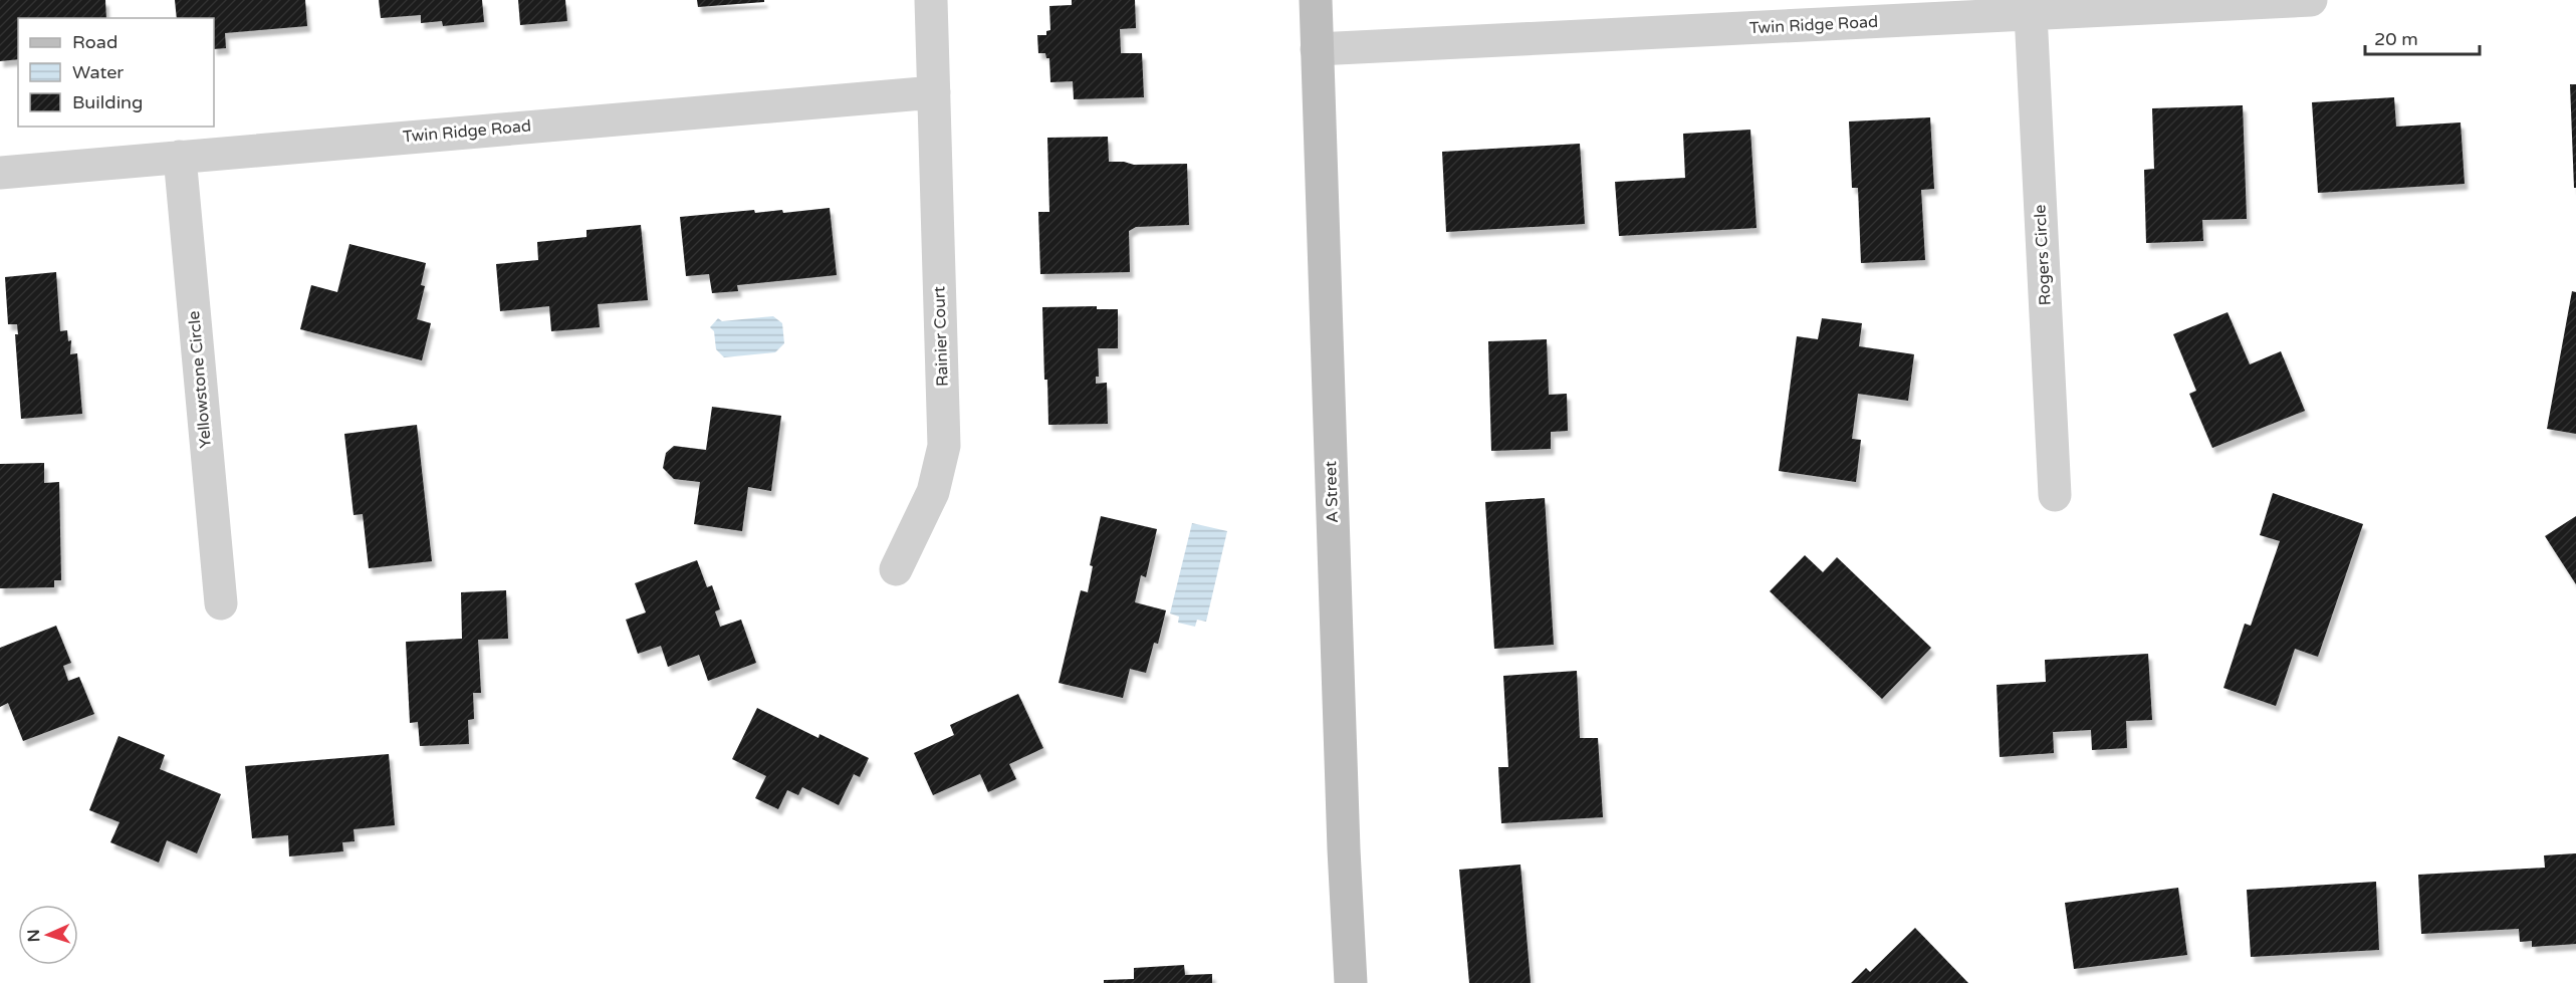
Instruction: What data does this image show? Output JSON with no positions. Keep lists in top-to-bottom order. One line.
{"streets":{"main road":["A Street"],"street":["Twin Ridge Road","Rogers Circle","Rainier Court","Yellowstone Circle"]},"crossings":[["Twin Ridge Road","Rogers Circle"],["Twin Ridge Road","Rainier Court"],["Twin Ridge Road","Yellowstone Circle"],["Twin Ridge Road","A Street"]],"legend":["Road","Water","Building"],"scale_bar":"20 m","north":"left"}
